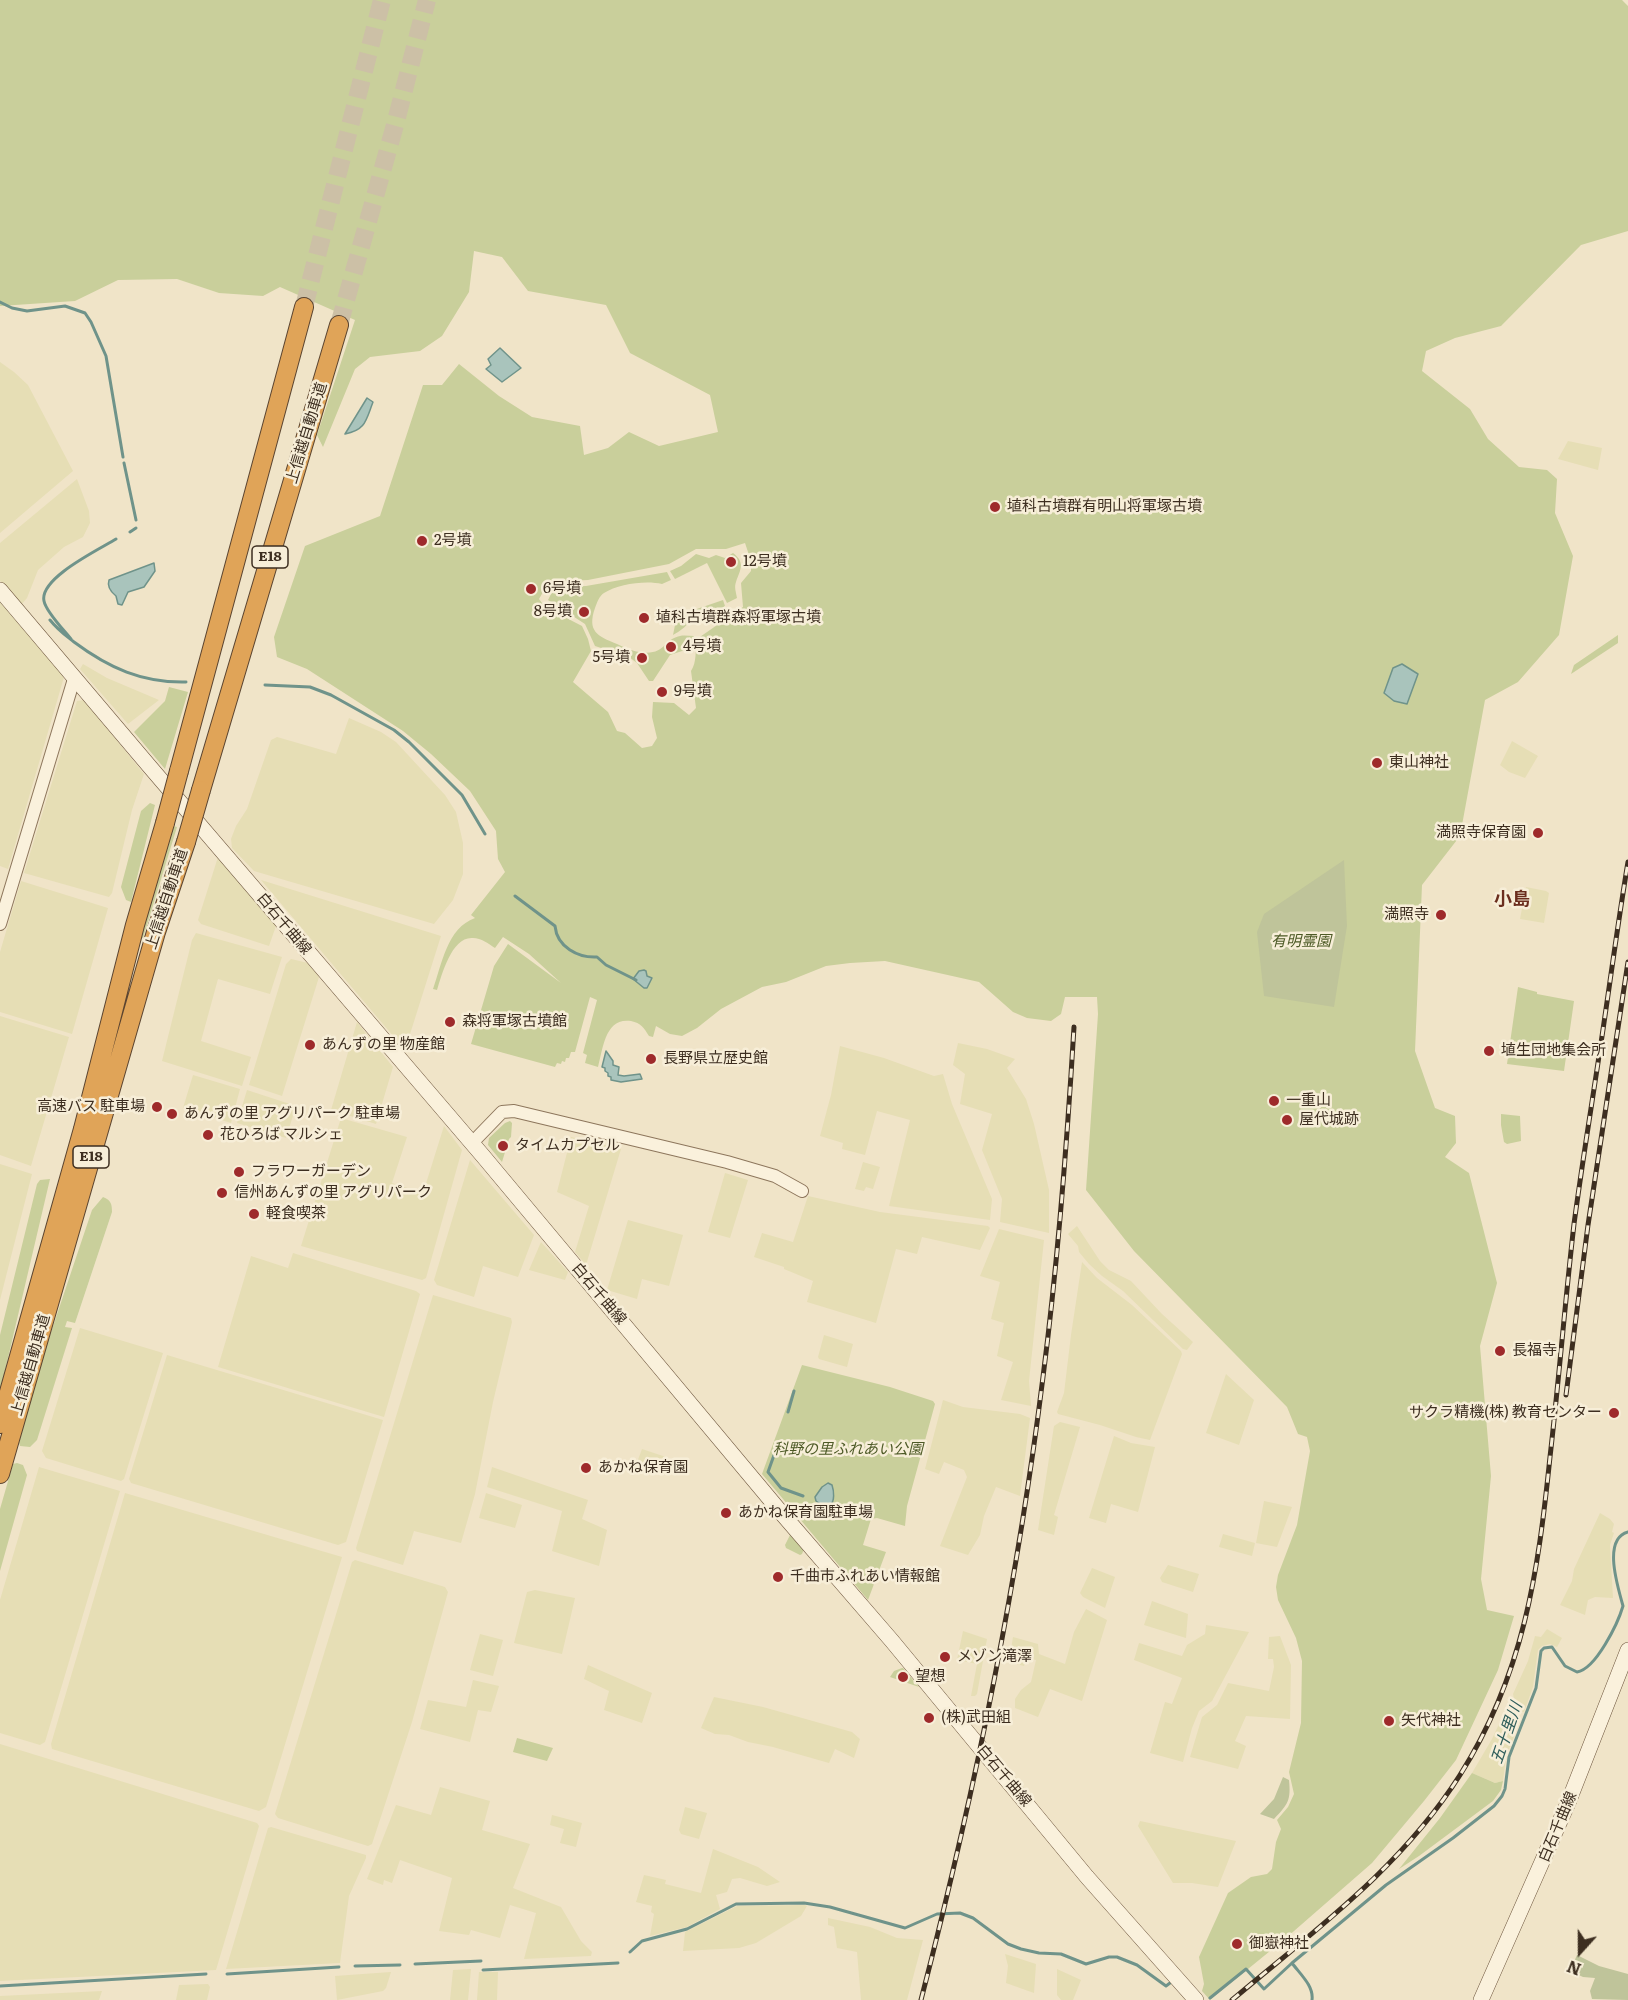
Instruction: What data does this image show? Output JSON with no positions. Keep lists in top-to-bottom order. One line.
{"streets":{"highway":["上信越自動車道","E18"],"main road":["白石千曲線"]},"districts":["小島"],"water":["五十里川"],"parks":["有明霊園","科野の里ふれあい公園"],"places":["埴科古墳群有明山将軍塚古墳","2号墳","12号墳","6号墳","8号墳","埴科古墳群森将軍塚古墳","4号墳","5号墳","9号墳","東山神社","満照寺保育園","満照寺","森将軍塚古墳館","あんずの里 物産館","埴生団地集会所","長野県立歴史館","一重山","高速バス 駐車場","あんずの里 アグリパーク 駐車場","屋代城跡","花ひろば マルシェ","タイムカプセル","フラワーガーデン","信州あんずの里 アグリパーク","軽食喫茶","長福寺","サクラ精機(株) 教育センター","あかね保育園","あかね保育園駐車場","千曲市ふれあい情報館","メゾン滝澤","望想","(株)武田組","矢代神社","御嶽神社"],"north":"bottom"}
